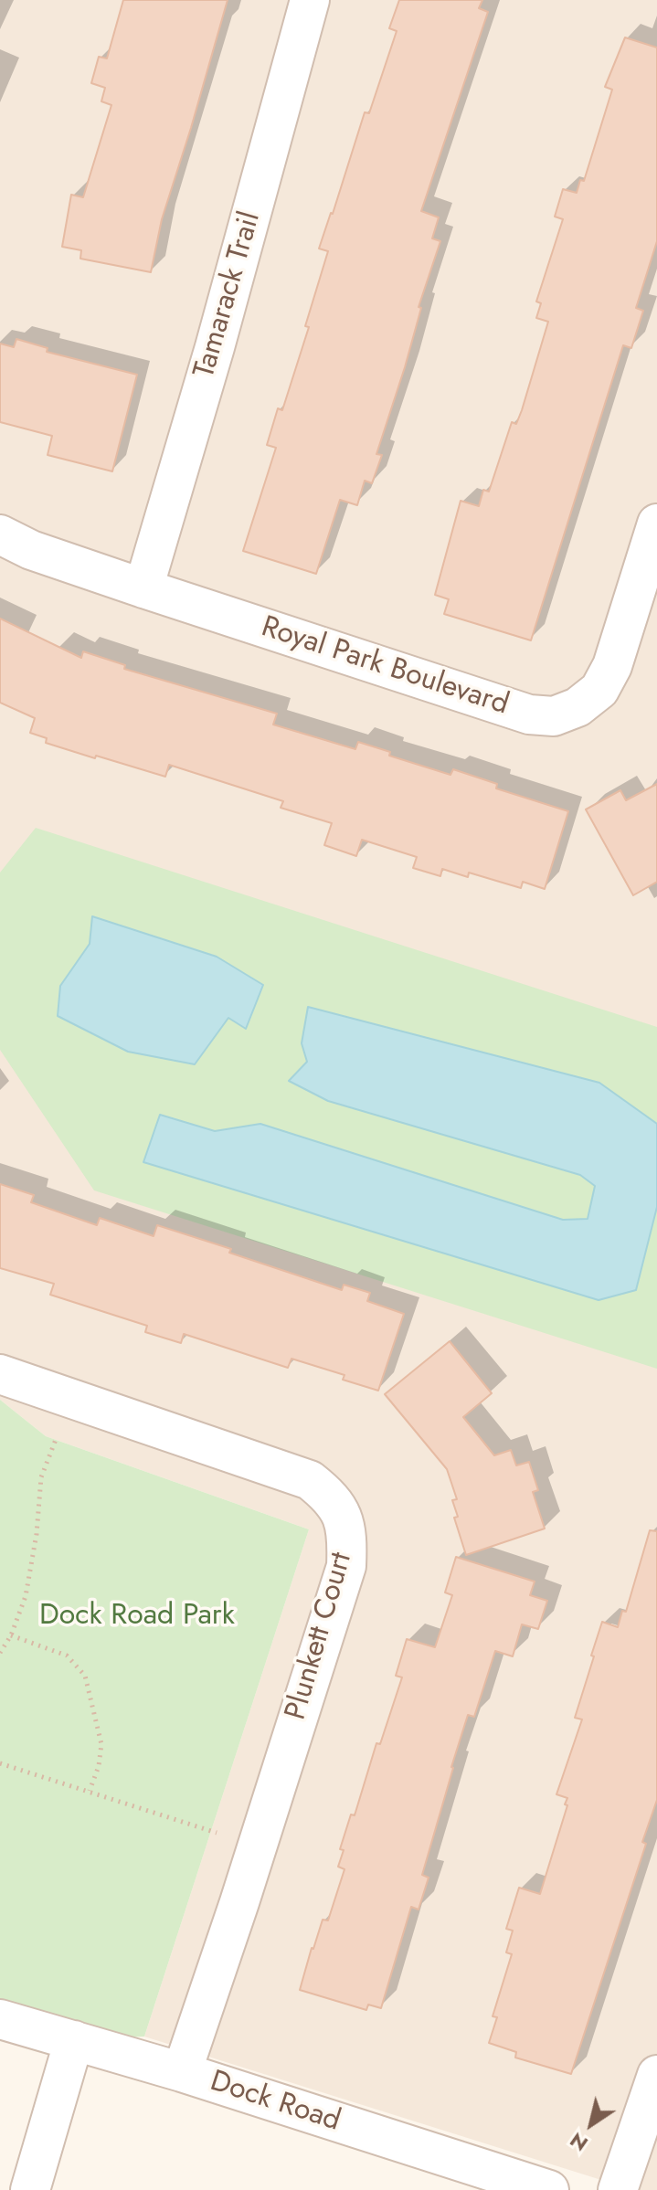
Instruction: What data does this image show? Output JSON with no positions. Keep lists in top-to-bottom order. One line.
{"streets":{"street":["Tamarack Trail","Royal Park Boulevard","Plunkett Court","Dock Road"]},"crossings":[["Tamarack Trail","Royal Park Boulevard"],["Plunkett Court","Dock Road"]],"parks":["Dock Road Park"],"north":"bottom left"}
